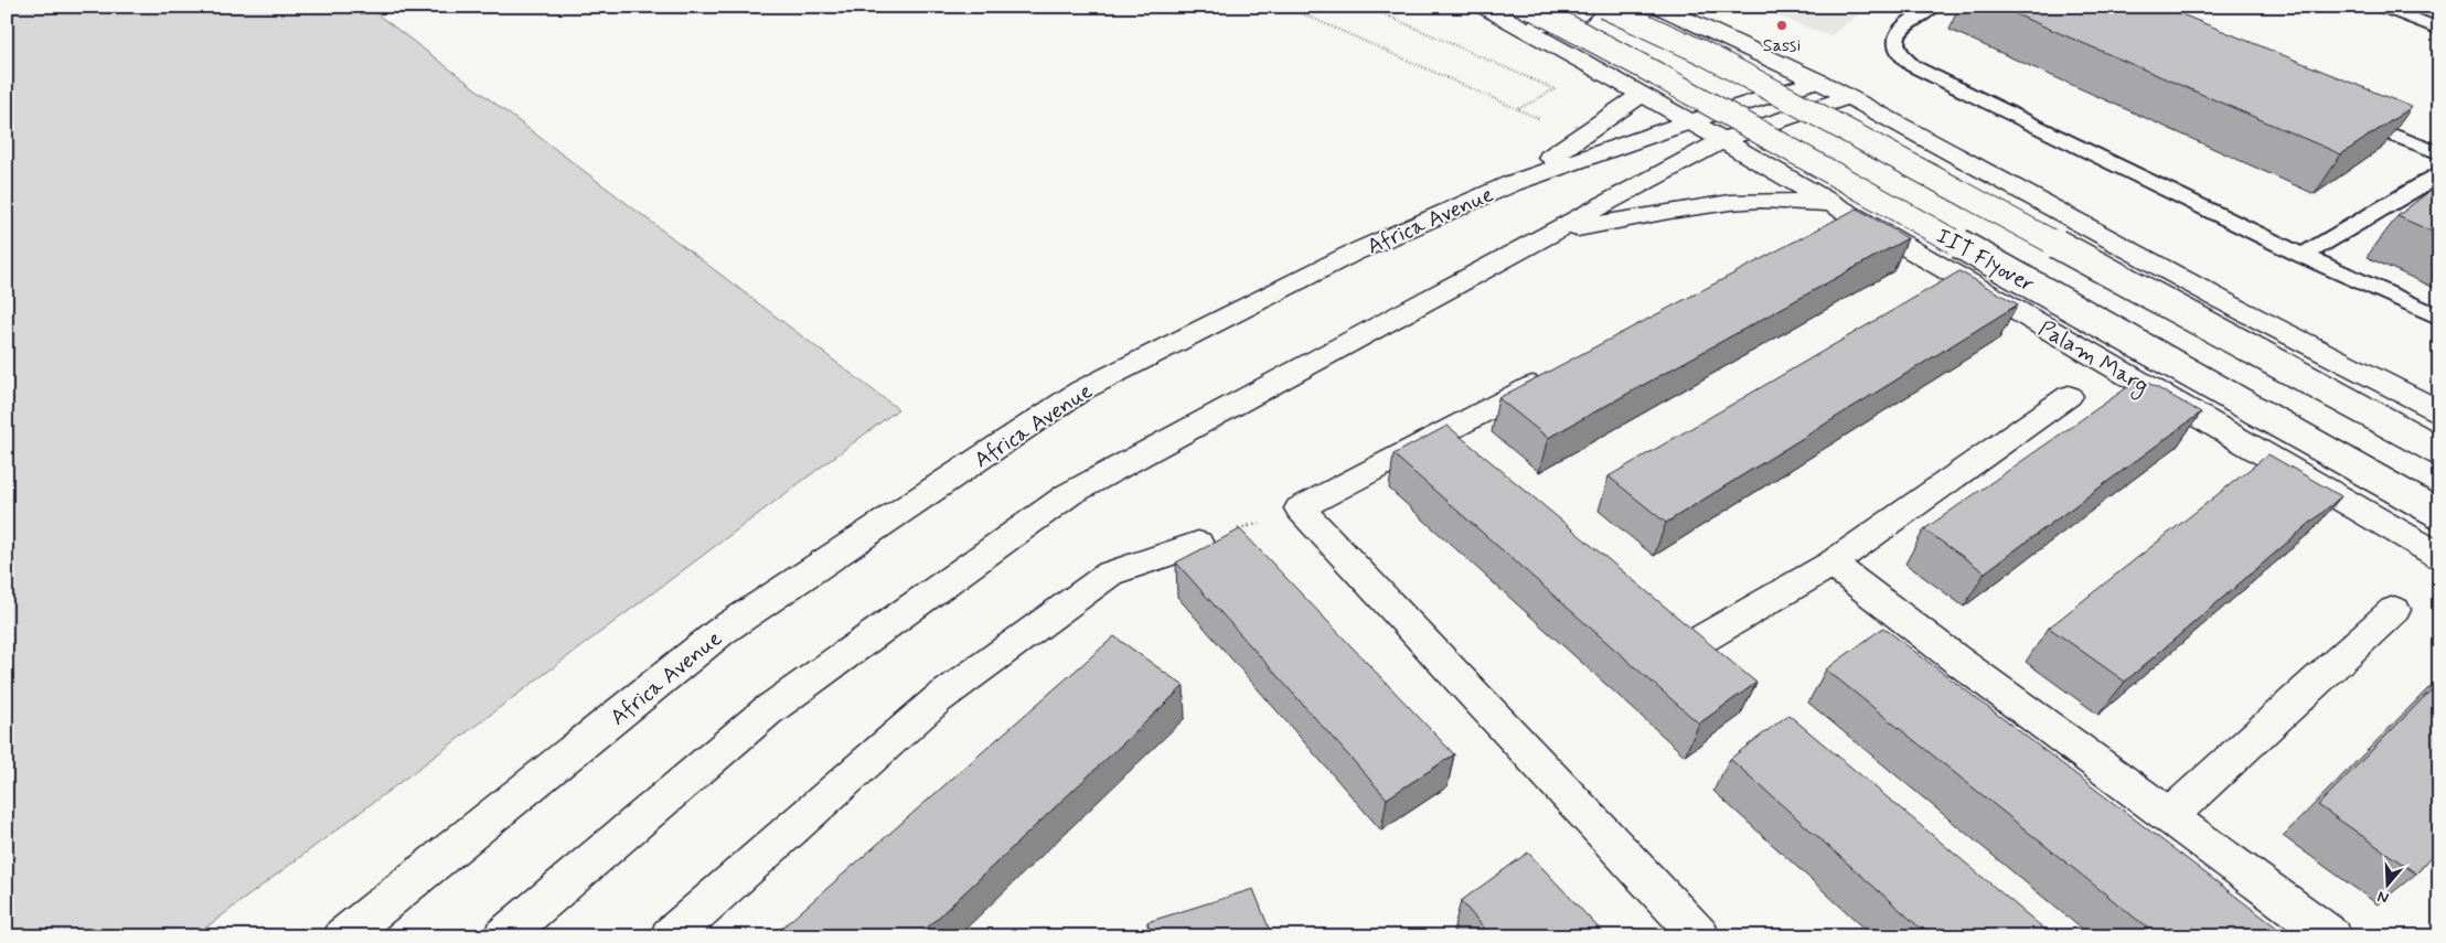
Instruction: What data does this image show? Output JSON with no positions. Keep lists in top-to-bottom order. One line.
{"streets":{"main road":["Africa Avenue","IIT Flyover","Palam Marg"]},"crossings":[["Africa Avenue","Palam Marg"]],"places":["Sassi"],"north":"bottom"}
